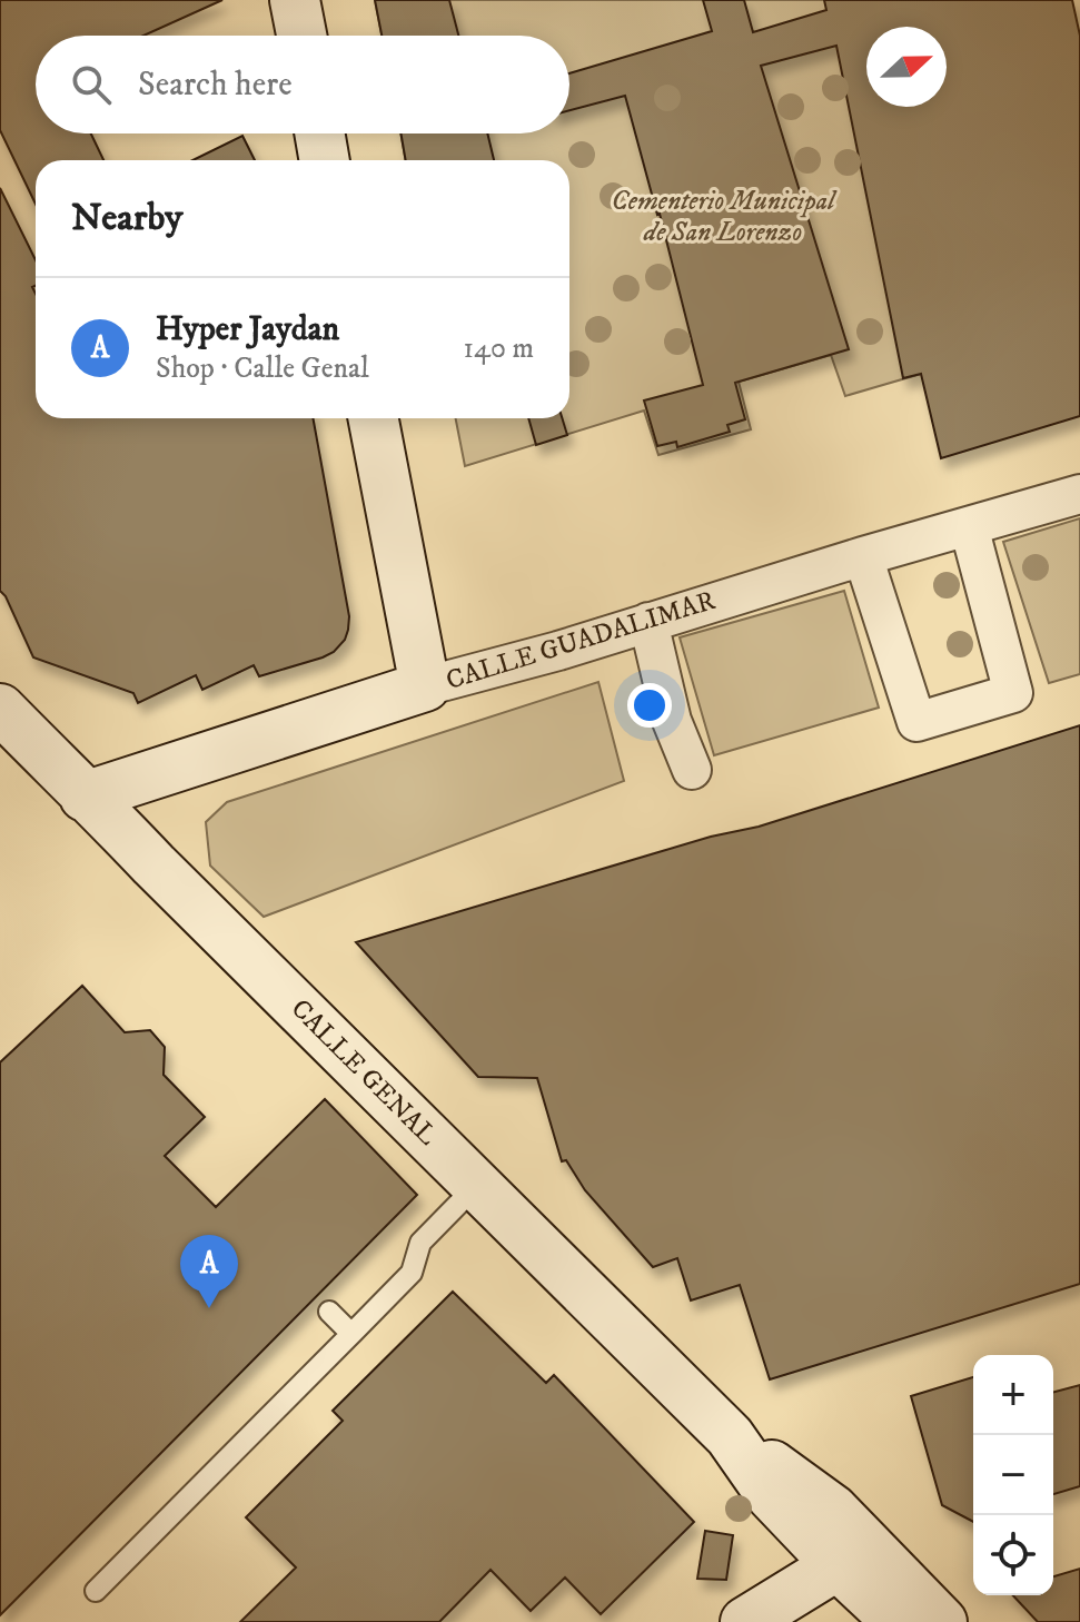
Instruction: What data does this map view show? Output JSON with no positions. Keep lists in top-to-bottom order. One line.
{"streets":{"main road":["CALLE GUADALIMAR","CALLE GENAL"]},"crossings":[["CALLE GUADALIMAR","CALLE GENAL"]],"parks":["Cementerio Municipal de San Lorenzo"],"north":"right","page":{"search":"Search here","heading":"Nearby","list":[{"mark":"A","name":"Hyper Jaydan","note":"Shop · Calle Genal","value":"140 m"}],"pins":"A","map_buttons":["+","−"]}}
